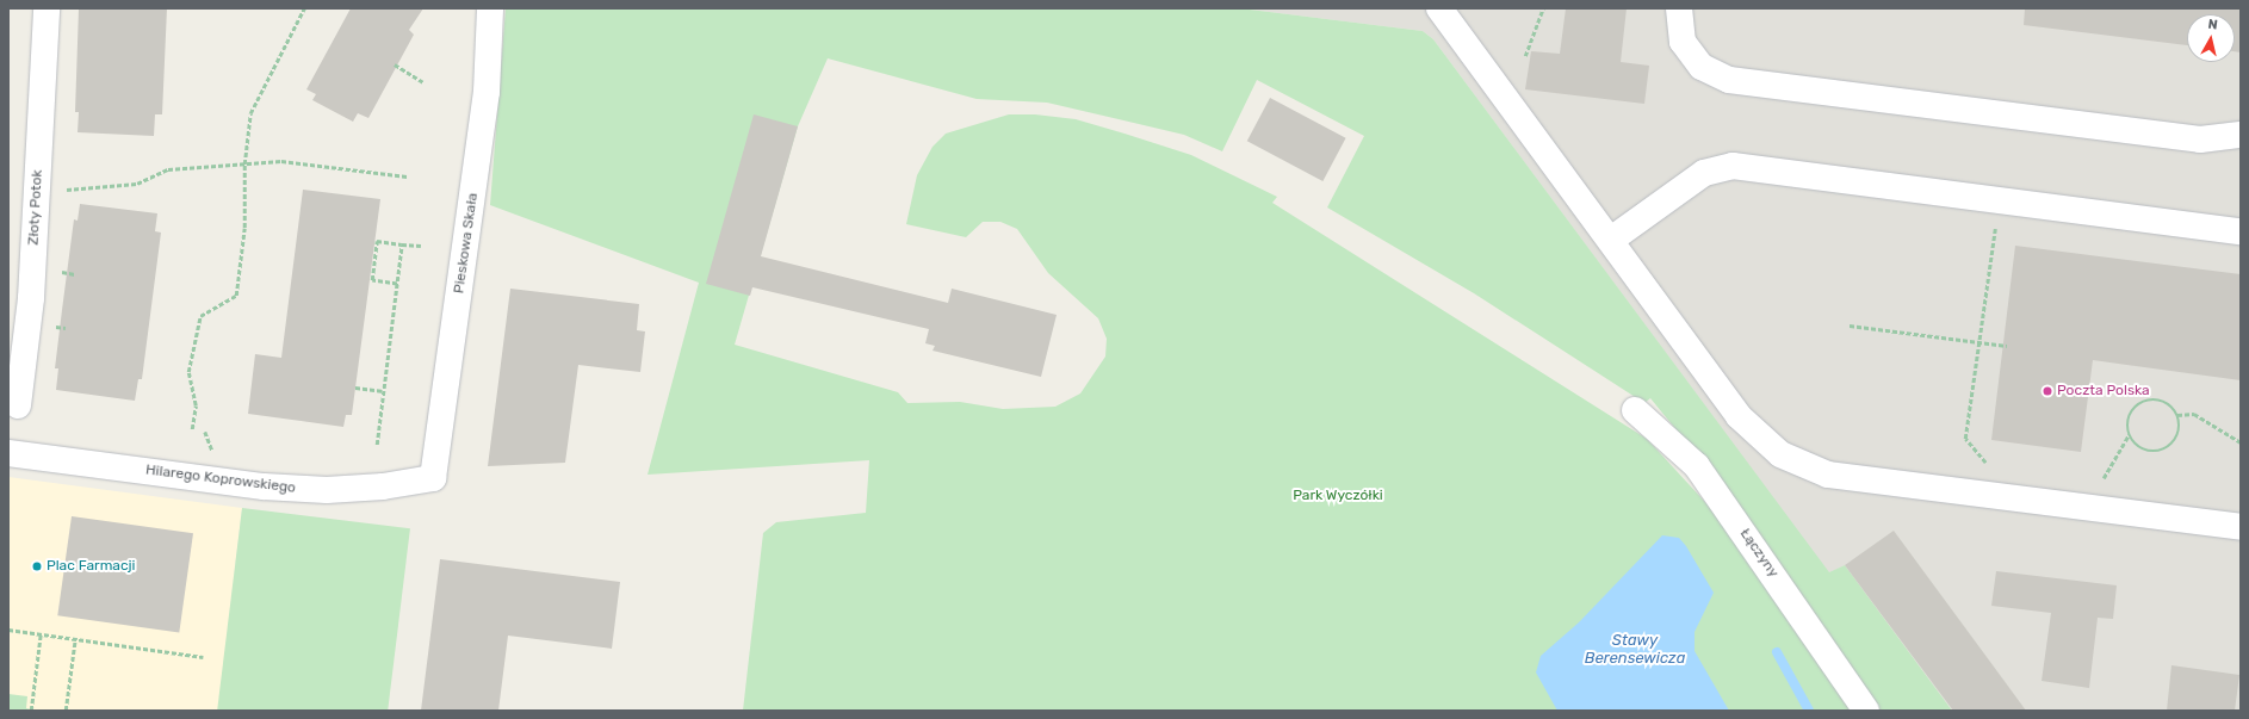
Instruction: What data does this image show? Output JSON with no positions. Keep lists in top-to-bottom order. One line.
{"streets":{"street":["Złoty Potok","Pieskowa Skała","Hilarego Koprowskiego","Łączyny"]},"crossings":[["Pieskowa Skała","Hilarego Koprowskiego"]],"water":["Stawy Berensewicza"],"parks":["Park Wyczółki"],"places":["Poczta Polska","Plac Farmacji"],"north":"top"}
